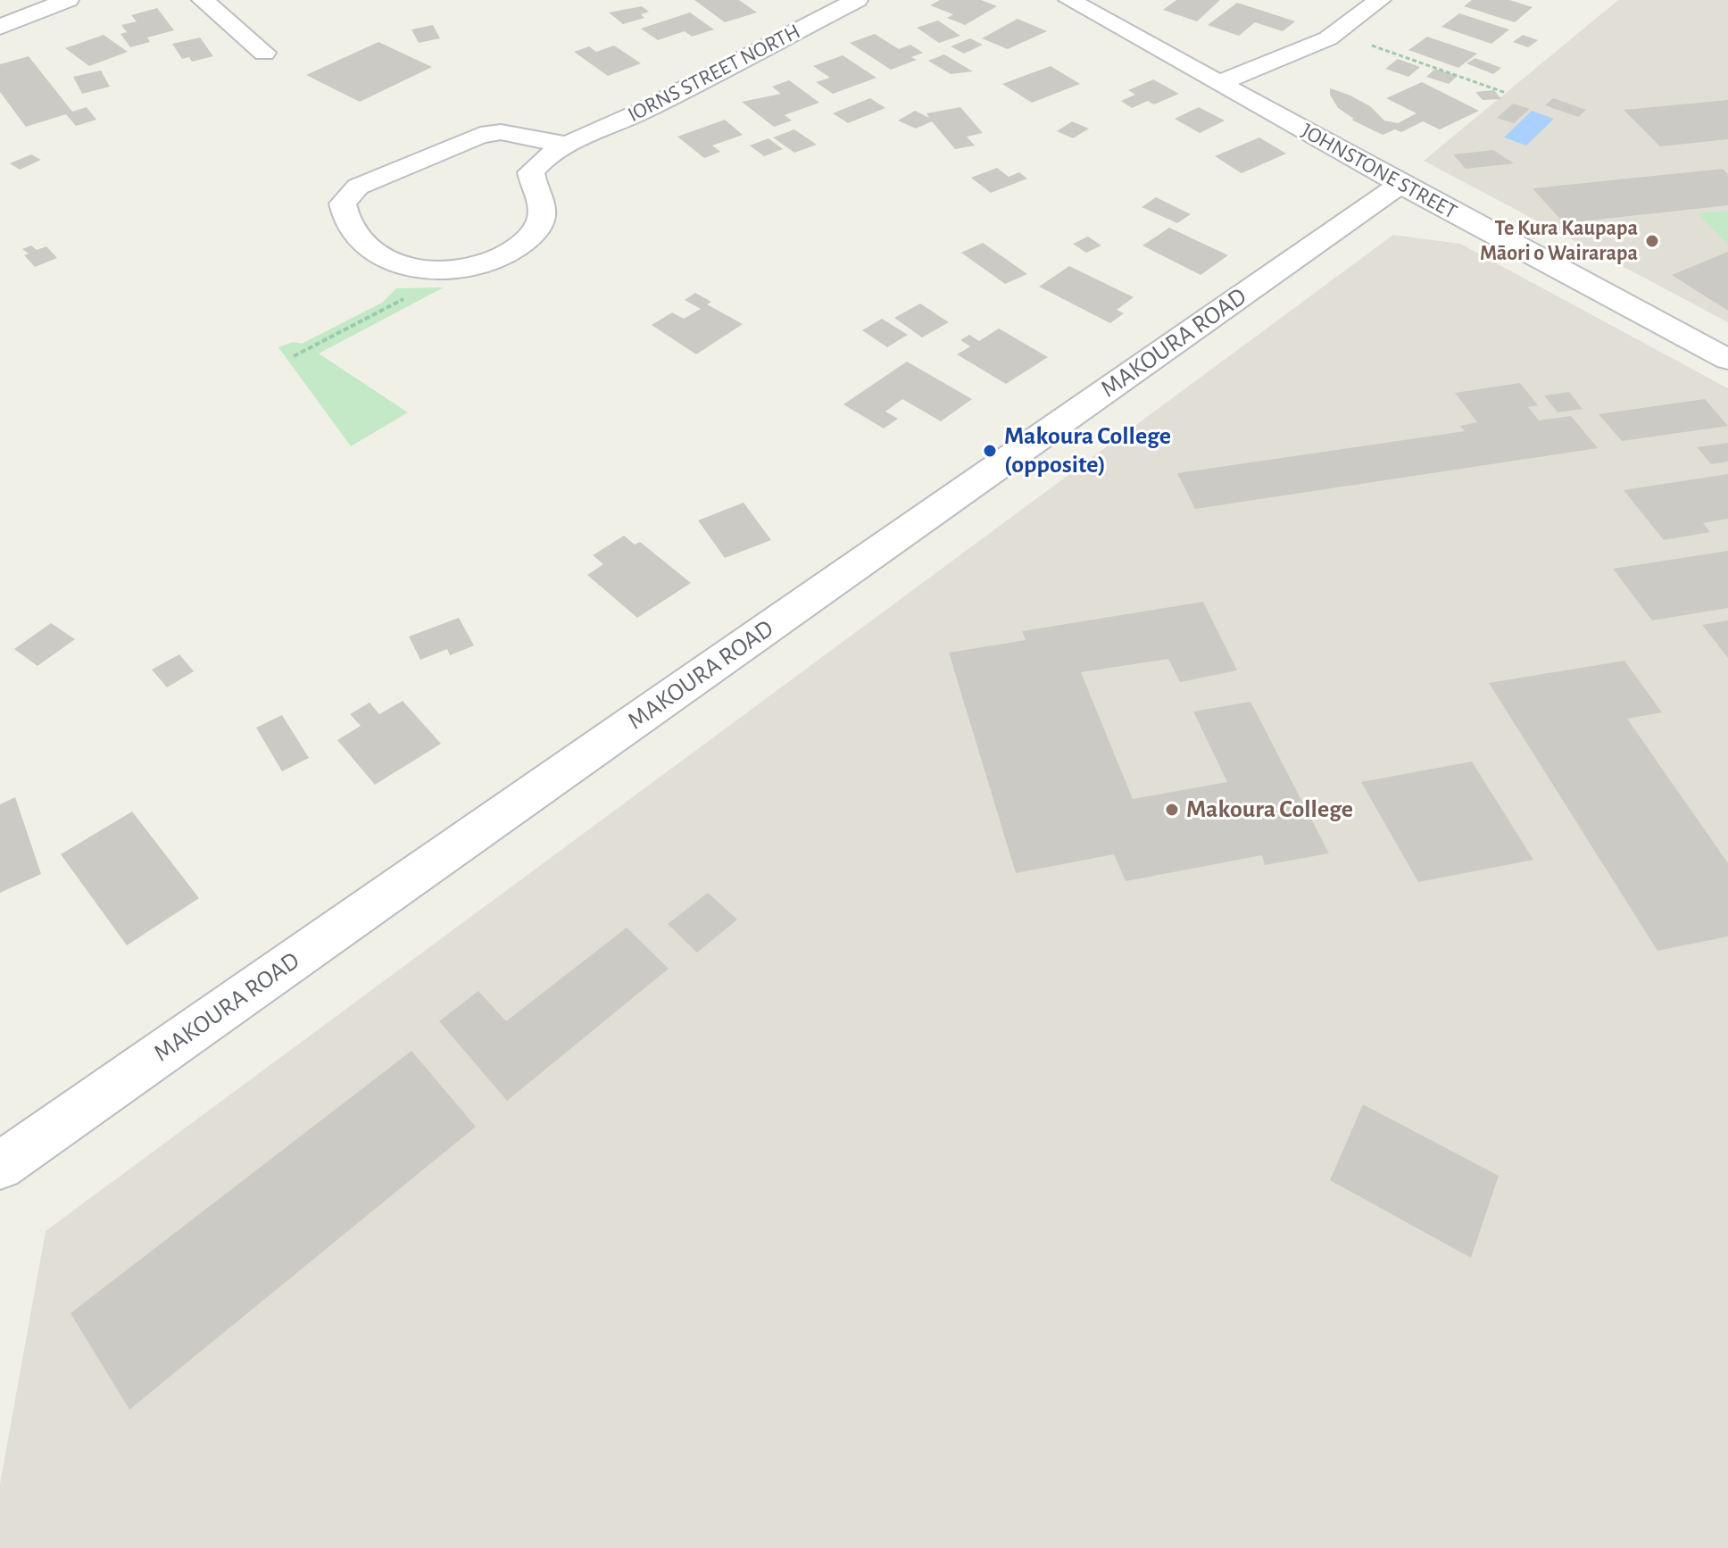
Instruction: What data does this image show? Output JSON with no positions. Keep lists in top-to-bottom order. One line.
{"streets":{"street":["IORNS STREET NORTH","JOHNSTONE STREET","MAKOURA ROAD"]},"crossings":[["JOHNSTONE STREET","MAKOURA ROAD"]],"places":["Te Kura Kaupapa Māori o Wairarapa","Makoura College (opposite)","Makoura College"]}
